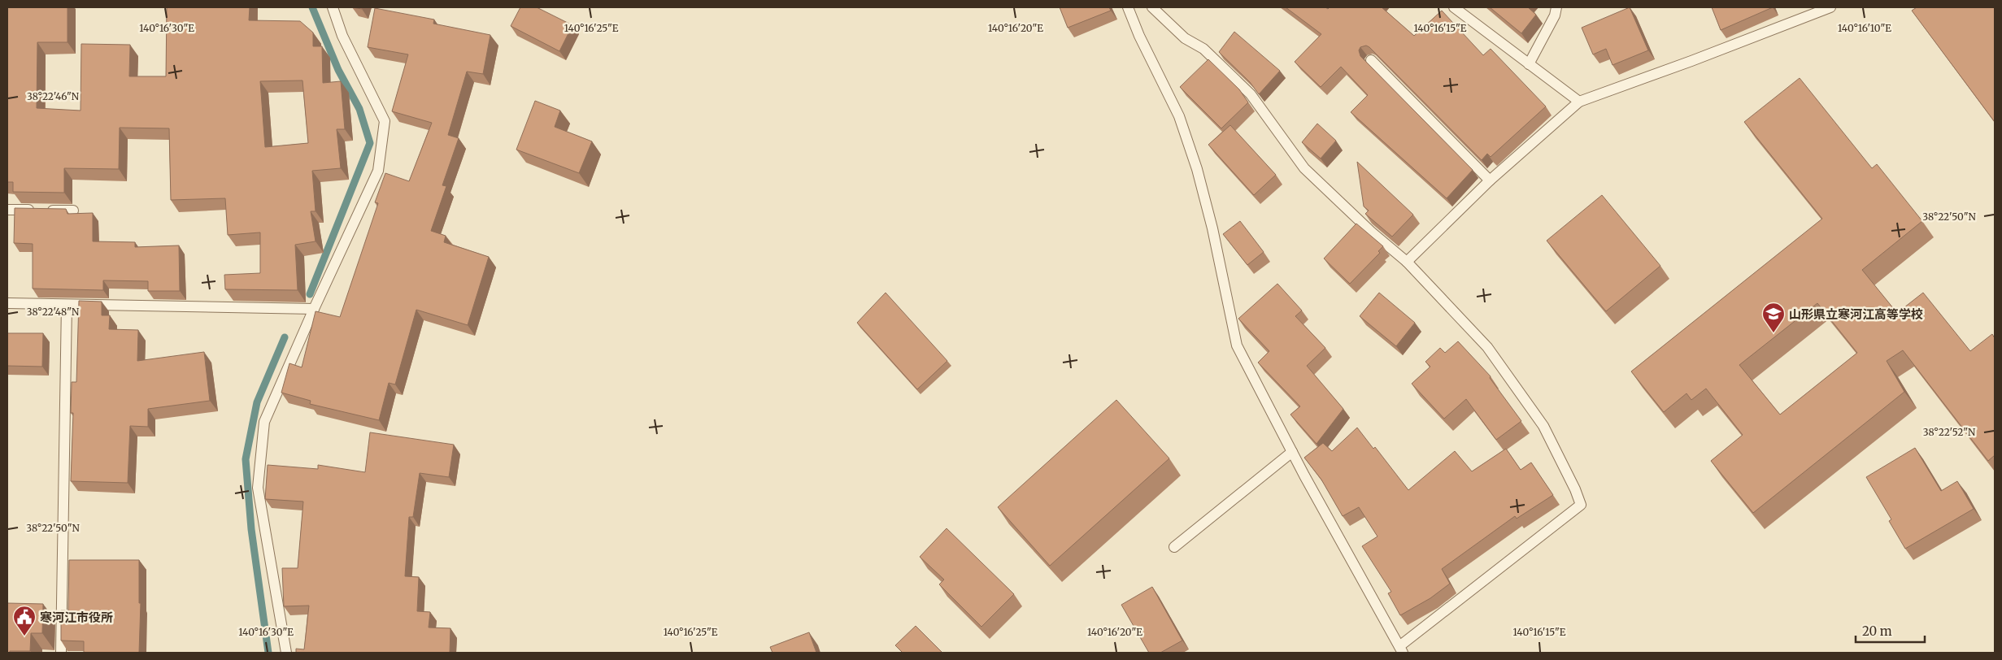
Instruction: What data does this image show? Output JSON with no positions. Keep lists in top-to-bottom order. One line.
{"places":{"school or university":["山形県立寒河江高等学校"],"public building":["寒河江市役所"]},"scale_bar":"20 m","coordinates":["140°16'30\"E","140°16'25\"E","140°16'20\"E","140°16'15\"E","140°16'10\"E","38°22'46\"N","38°22'50\"N","38°22'48\"N","38°22'52\"N"]}
